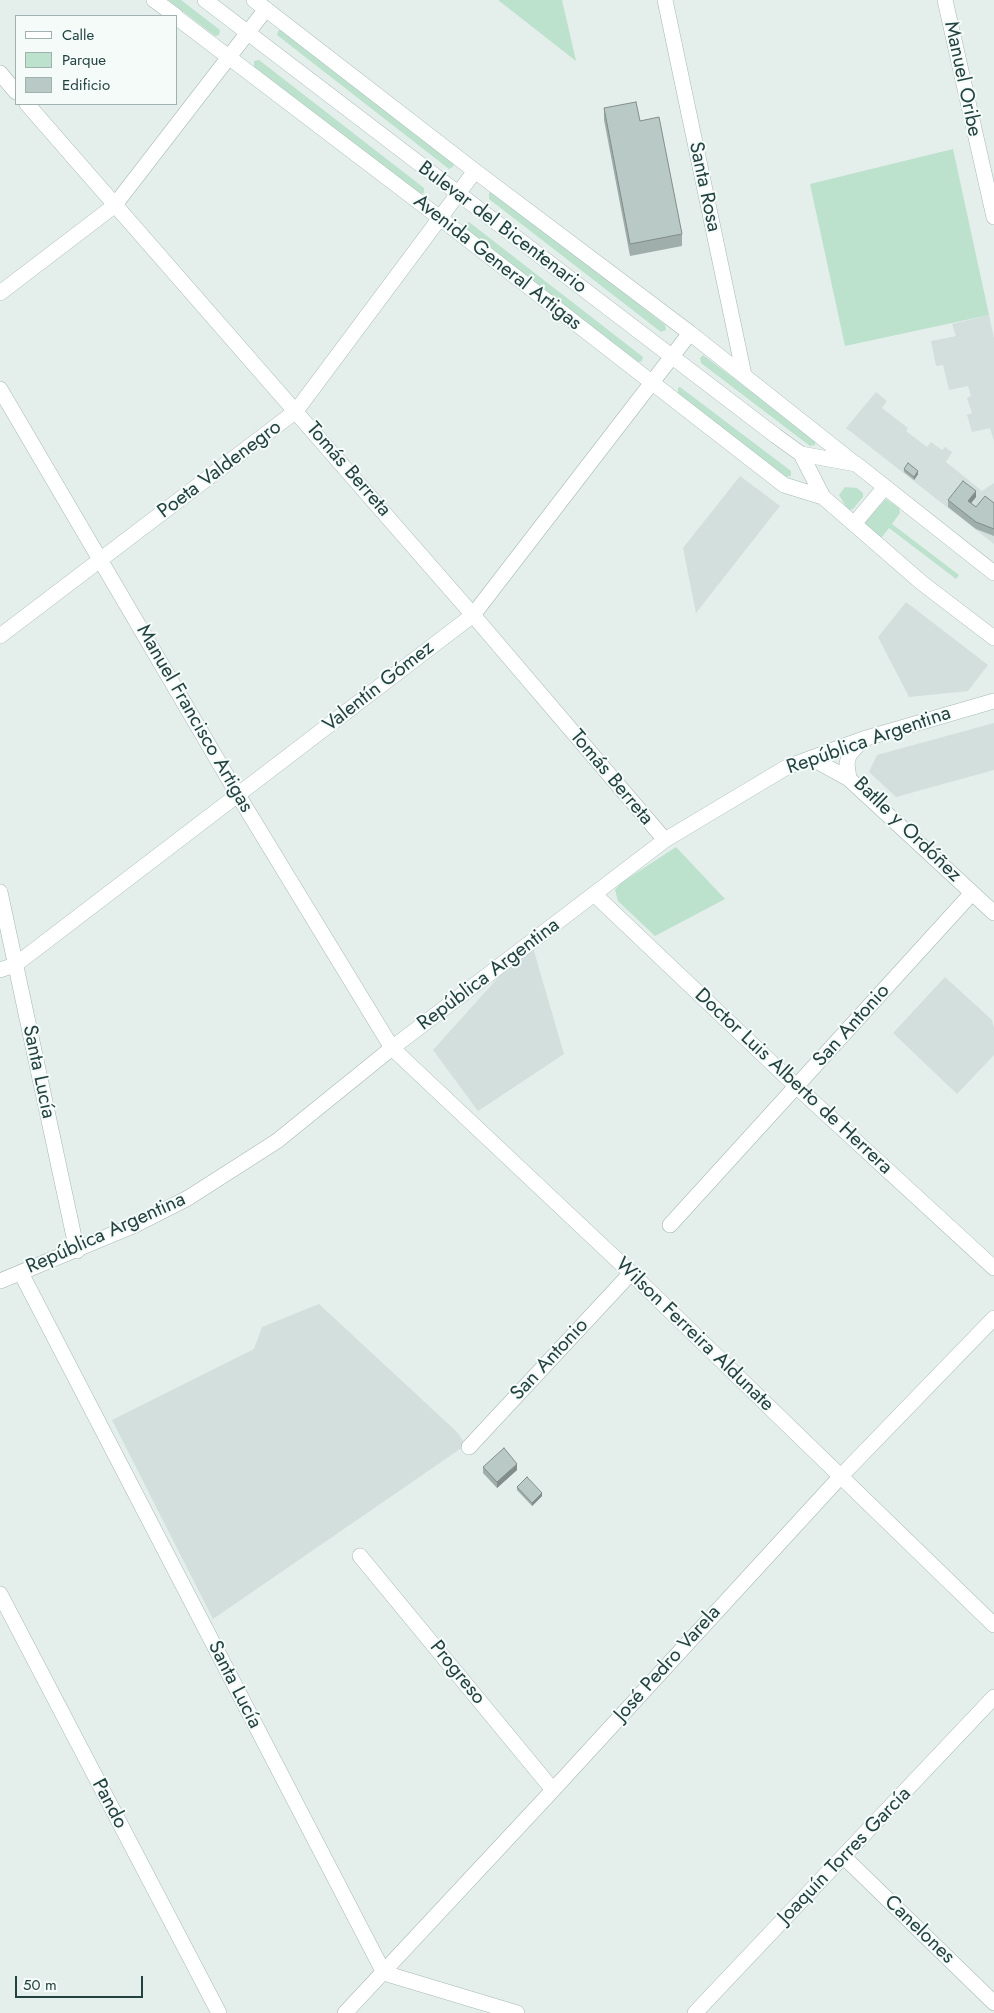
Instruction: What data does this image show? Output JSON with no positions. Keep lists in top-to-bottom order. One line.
{"streets":{"street":["Manuel Oribe","Santa Rosa","Bulevar del Bicentenario","Avenida General Artigas","Poeta Valdenegro","Tomás Berreta","Valentín Gómez","Manuel Francisco Artigas","República Argentina","Batlle y Ordóñez","San Antonio","Santa Lucía","Doctor Luis Alberto de Herrera","Wilson Ferreira Aldunate","José Pedro Varela","Progreso","Pando","Joaquín Torres García","Canelones"]},"crossings":[["Bulevar del Bicentenario","Avenida General Artigas"],["Bulevar del Bicentenario","Poeta Valdenegro"],["Bulevar del Bicentenario","Valentín Gómez"],["Avenida General Artigas","Poeta Valdenegro"],["Avenida General Artigas","Valentín Gómez"],["Poeta Valdenegro","Tomás Berreta"],["Poeta Valdenegro","Manuel Francisco Artigas"],["Tomás Berreta","Valentín Gómez"],["Tomás Berreta","República Argentina"],["Valentín Gómez","Manuel Francisco Artigas"],["Valentín Gómez","Santa Lucía"],["Manuel Francisco Artigas","República Argentina"],["Manuel Francisco Artigas","Wilson Ferreira Aldunate"],["República Argentina","Batlle y Ordóñez"],["República Argentina","Santa Lucía"],["República Argentina","Doctor Luis Alberto de Herrera"],["República Argentina","Wilson Ferreira Aldunate"],["Batlle y Ordóñez","San Antonio"],["San Antonio","Doctor Luis Alberto de Herrera"],["San Antonio","Wilson Ferreira Aldunate"],["Santa Lucía","José Pedro Varela"],["Wilson Ferreira Aldunate","José Pedro Varela"],["José Pedro Varela","Progreso"],["Joaquín Torres García","Canelones"]],"legend":["Calle","Parque","Edificio"],"scale_bar":"50 m"}
